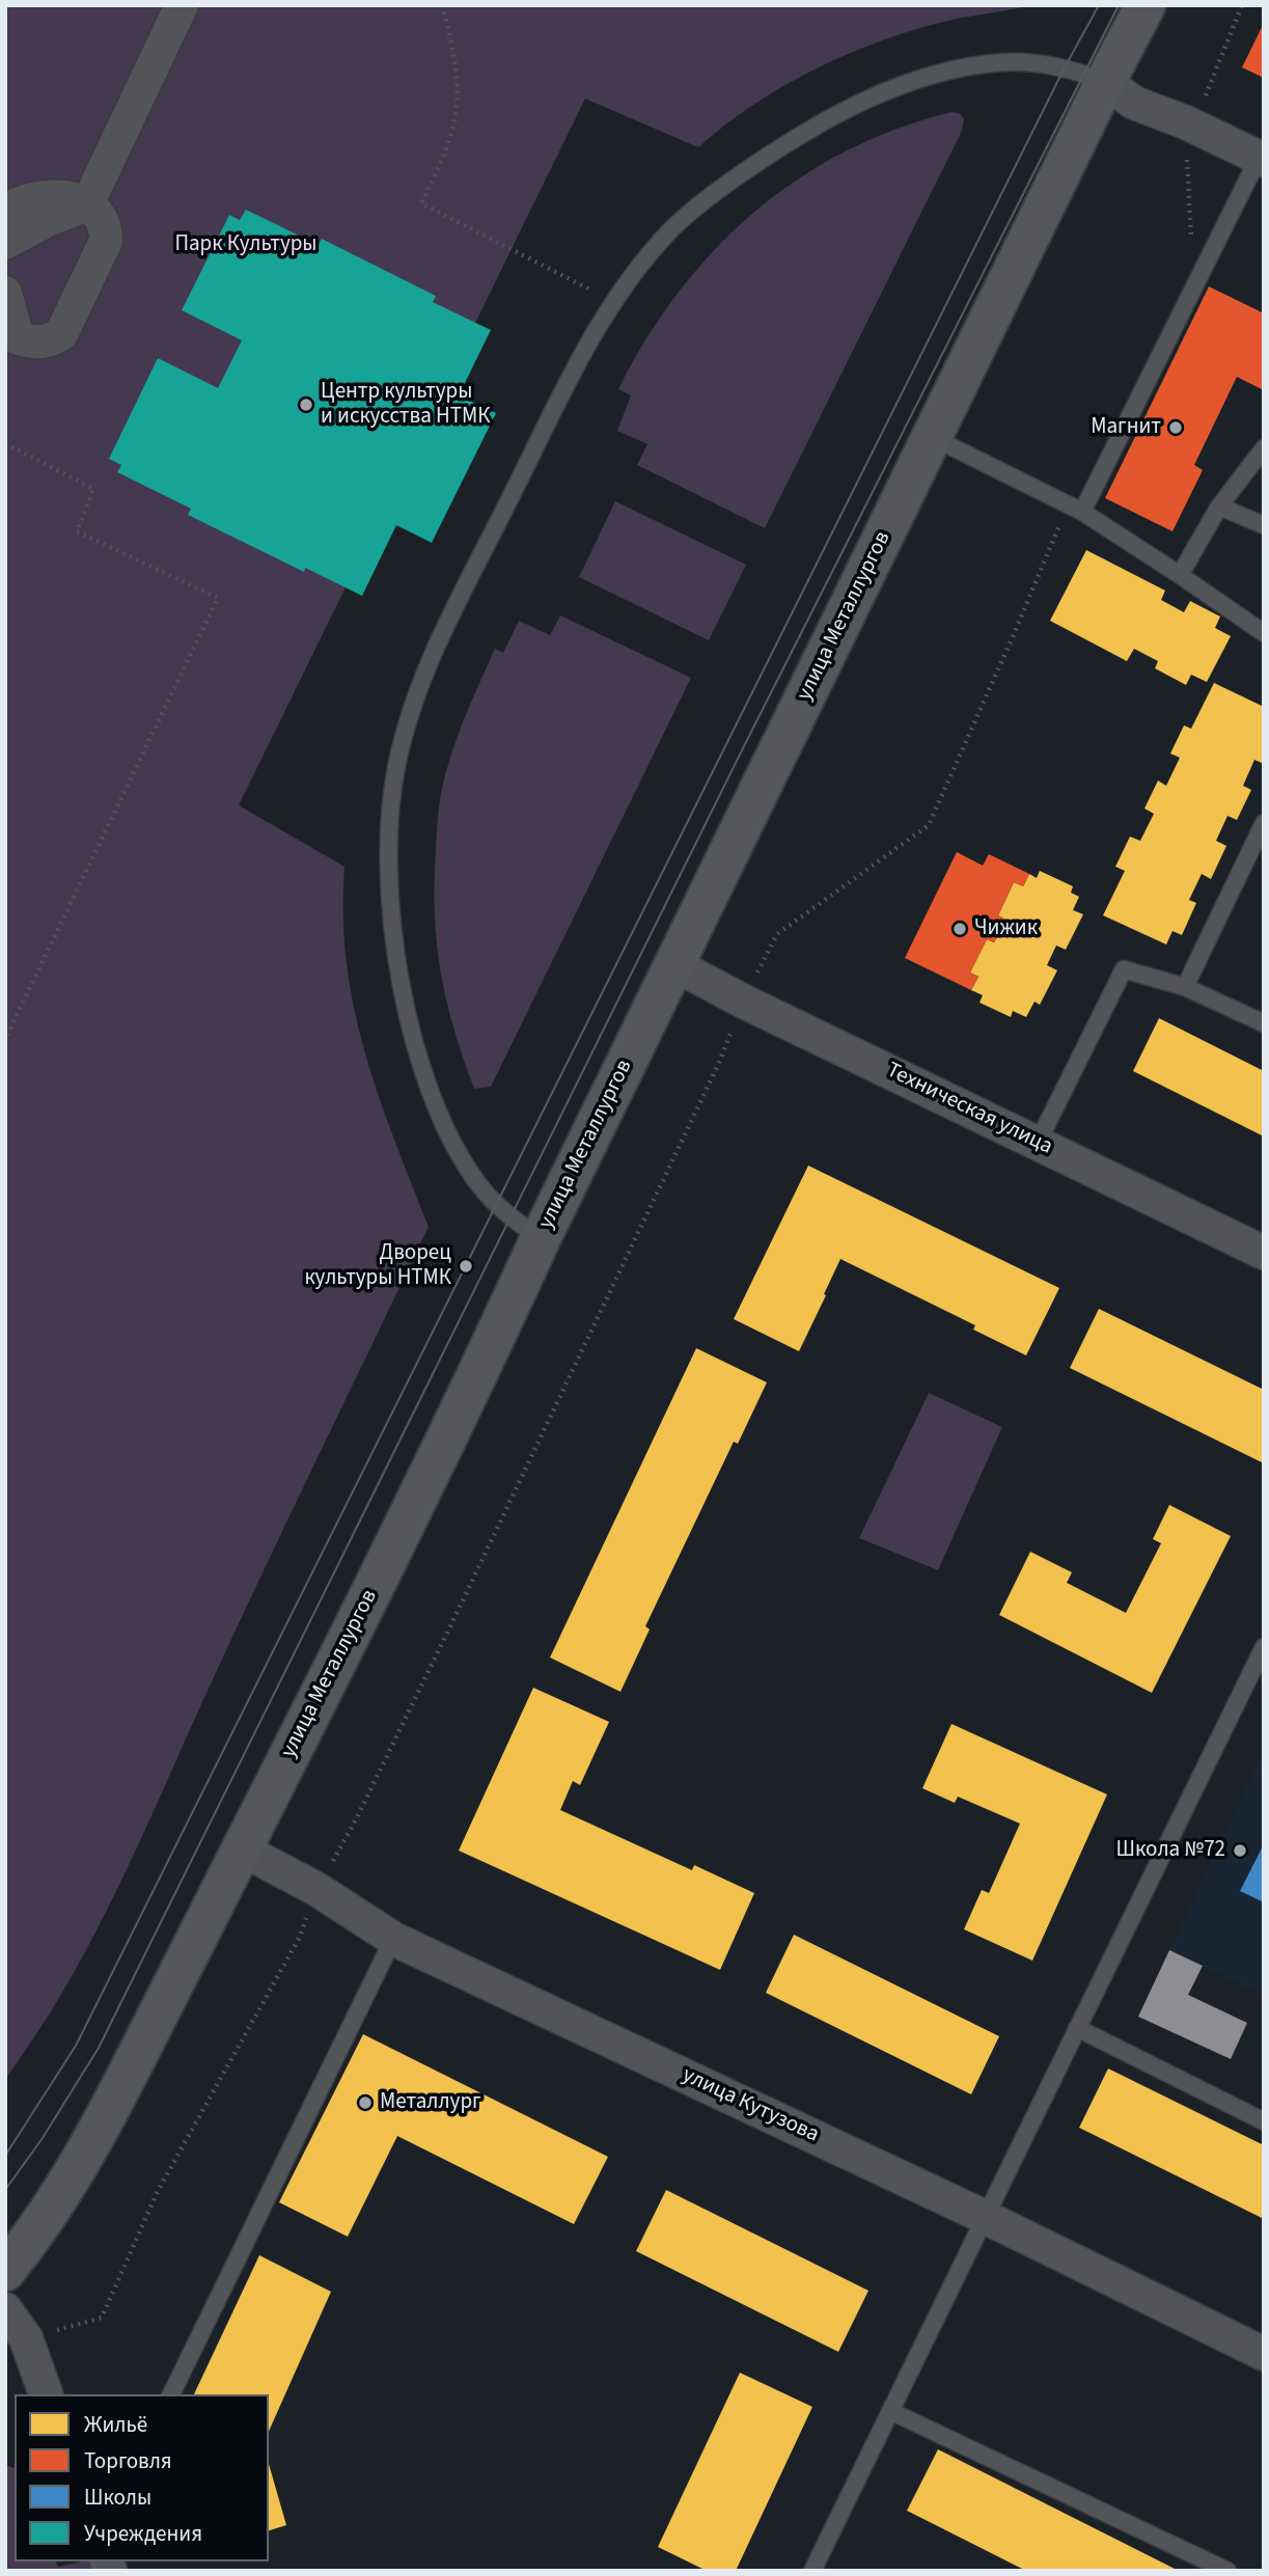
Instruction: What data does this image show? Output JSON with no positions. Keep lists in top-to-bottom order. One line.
{"streets":{"main road":["улица Металлургов"],"street":["Техническая улица","улица Кутузова"]},"crossings":[["улица Металлургов","Техническая улица"],["улица Металлургов","улица Кутузова"]],"parks":["Парк Культуры"],"places":["Центр культуры и искусства НТМК","Магнит","Чижик","Дворец культуры НТМК","Школа №72","Металлург"],"legend":["Жильё","Торговля","Школы","Учреждения"]}
